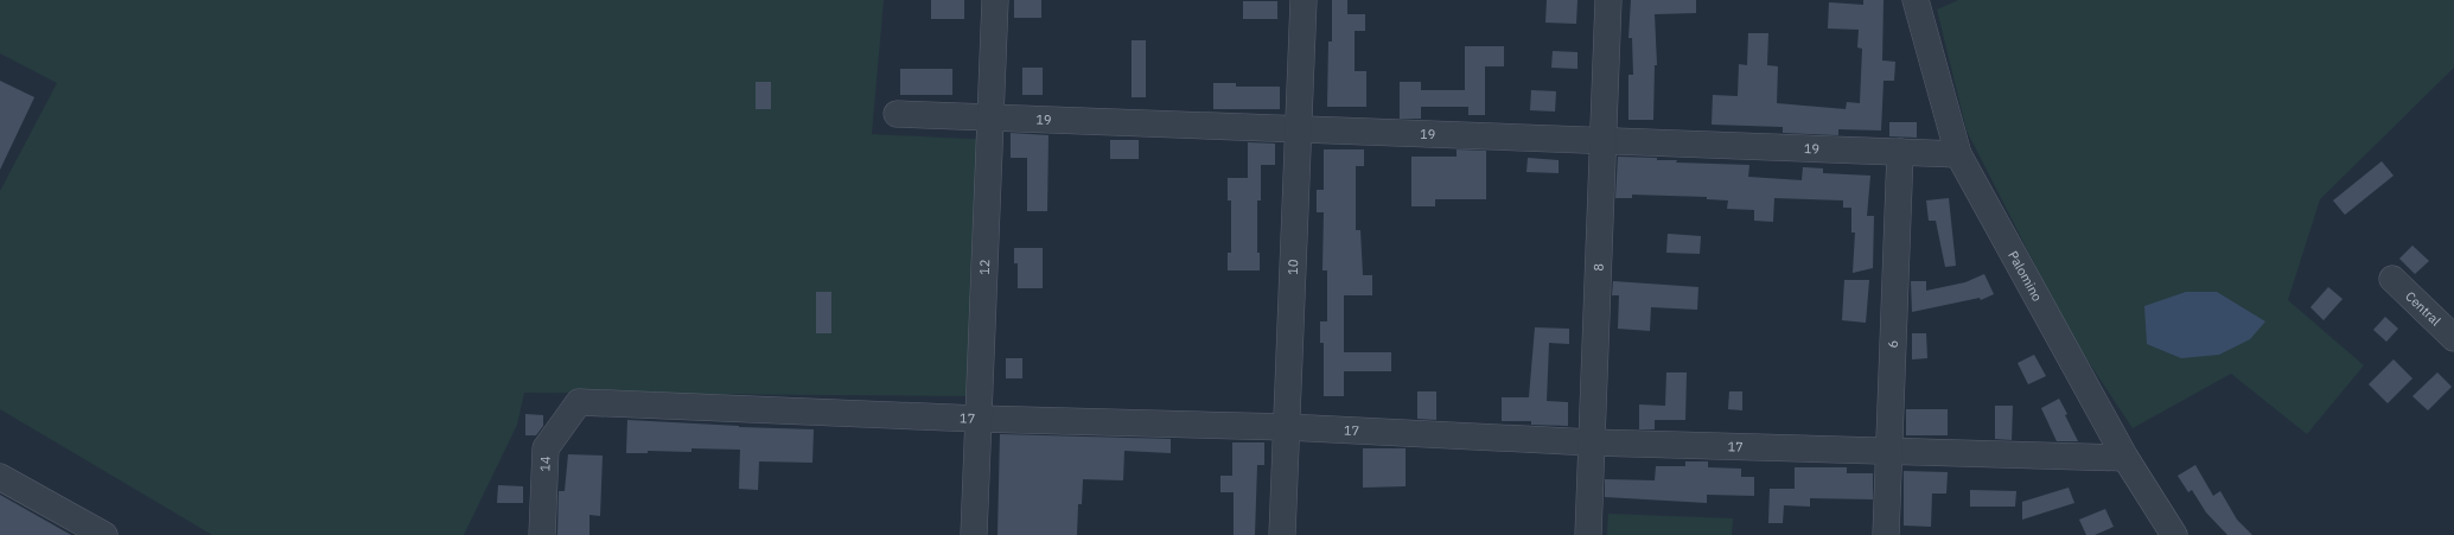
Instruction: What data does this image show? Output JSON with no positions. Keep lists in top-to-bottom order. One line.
{"streets":{"street":["19","12","10","8","Palomino","Central","6","17","14"]},"crossings":[["19","12"],["19","10"],["19","8"],["19","Palomino"],["19","6"],["12","17"],["10","17"],["8","17"],["Palomino","17"],["6","17"],["17","14"]]}
